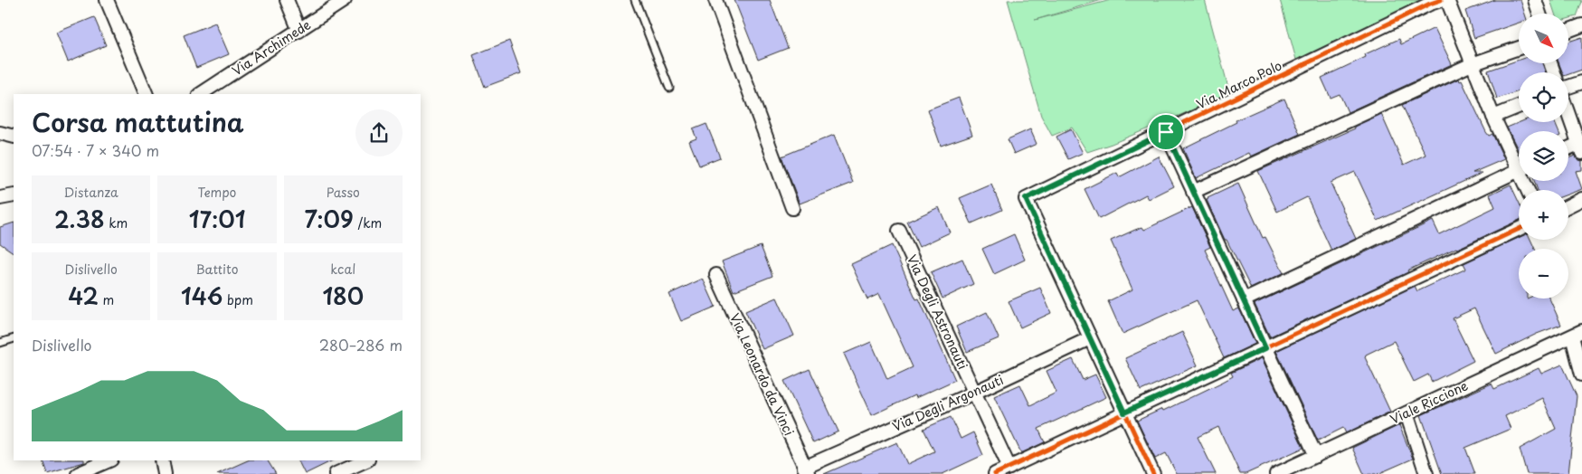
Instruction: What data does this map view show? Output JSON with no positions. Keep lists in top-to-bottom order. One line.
{"streets":{"street":["Via Archimede","Via Marco Polo","Via Degli Astronauti","Via Leonardo da Vinci","Viale Riccione","Via Degli Argonauti"]},"crossings":[["Via Marco Polo","Via Degli Argonauti"],["Via Degli Astronauti","Via Degli Argonauti"],["Via Leonardo da Vinci","Via Degli Argonauti"]],"north":"bottom right","page":{"map_buttons":["+","−"],"heading":["Corsa mattutina","07:54 · 7 × 340 m"],"stats":[["Distanza","2.38 km"],["Tempo","17:01"],["Passo","7:09 /km"],["Dislivello","42 m"],["Battito","146 bpm"],["kcal","180"]],"chart":["Dislivello","280–286 m"]}}
